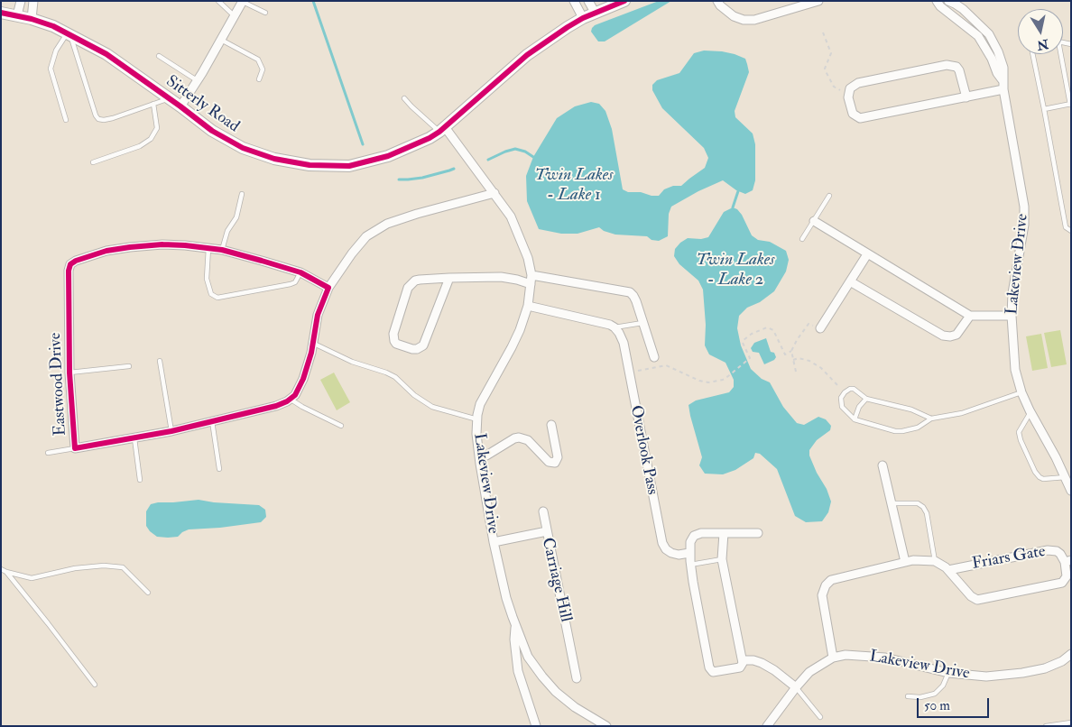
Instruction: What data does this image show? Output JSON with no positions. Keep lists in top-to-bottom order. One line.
{"streets":{"street":["Sitterly Road","Lakeview Drive","Eastwood Drive","Overlook Pass","Friars Gate","Carriage Hill"]},"crossings":[["Sitterly Road","Lakeview Drive"],["Lakeview Drive","Carriage Hill"]],"water":["Twin Lakes - Lake 1","Twin Lakes - Lake 2"],"scale_bar":"50 m","north":"bottom"}
